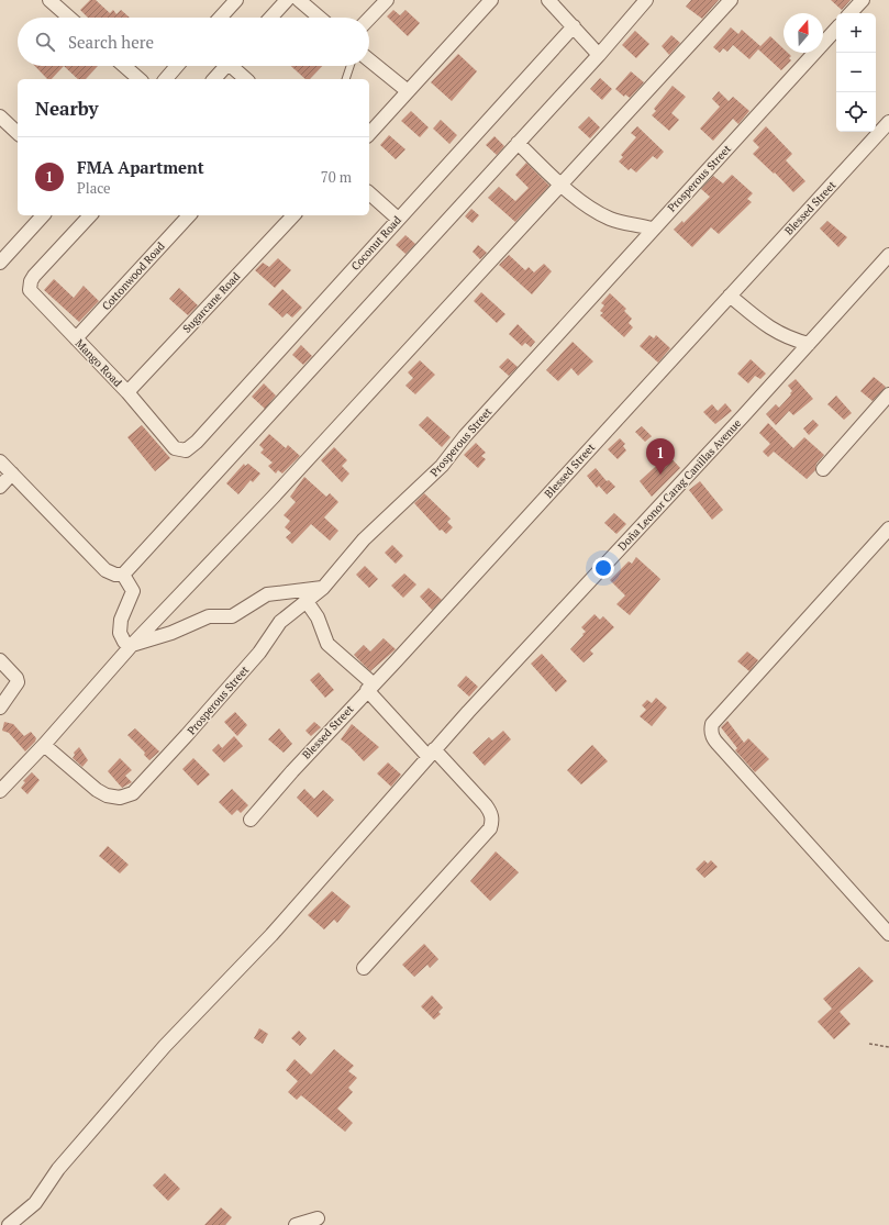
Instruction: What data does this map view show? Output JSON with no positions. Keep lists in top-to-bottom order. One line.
{"streets":{"street":["Prosperous Street","Blessed Street","Coconut Road","Cottonwood Road","Sugarcane Road","Mango Road","Doña Leonor Carag Canillas Avenue"]},"crossings":[["Coconut Road","Mango Road"],["Cottonwood Road","Mango Road"],["Sugarcane Road","Mango Road"]],"north":"top","page":{"map_buttons":["+","−"],"search":"Search here","heading":"Nearby","list":[{"mark":"1","name":"FMA Apartment","note":"Place","value":"70 m"}],"pins":"1"}}
